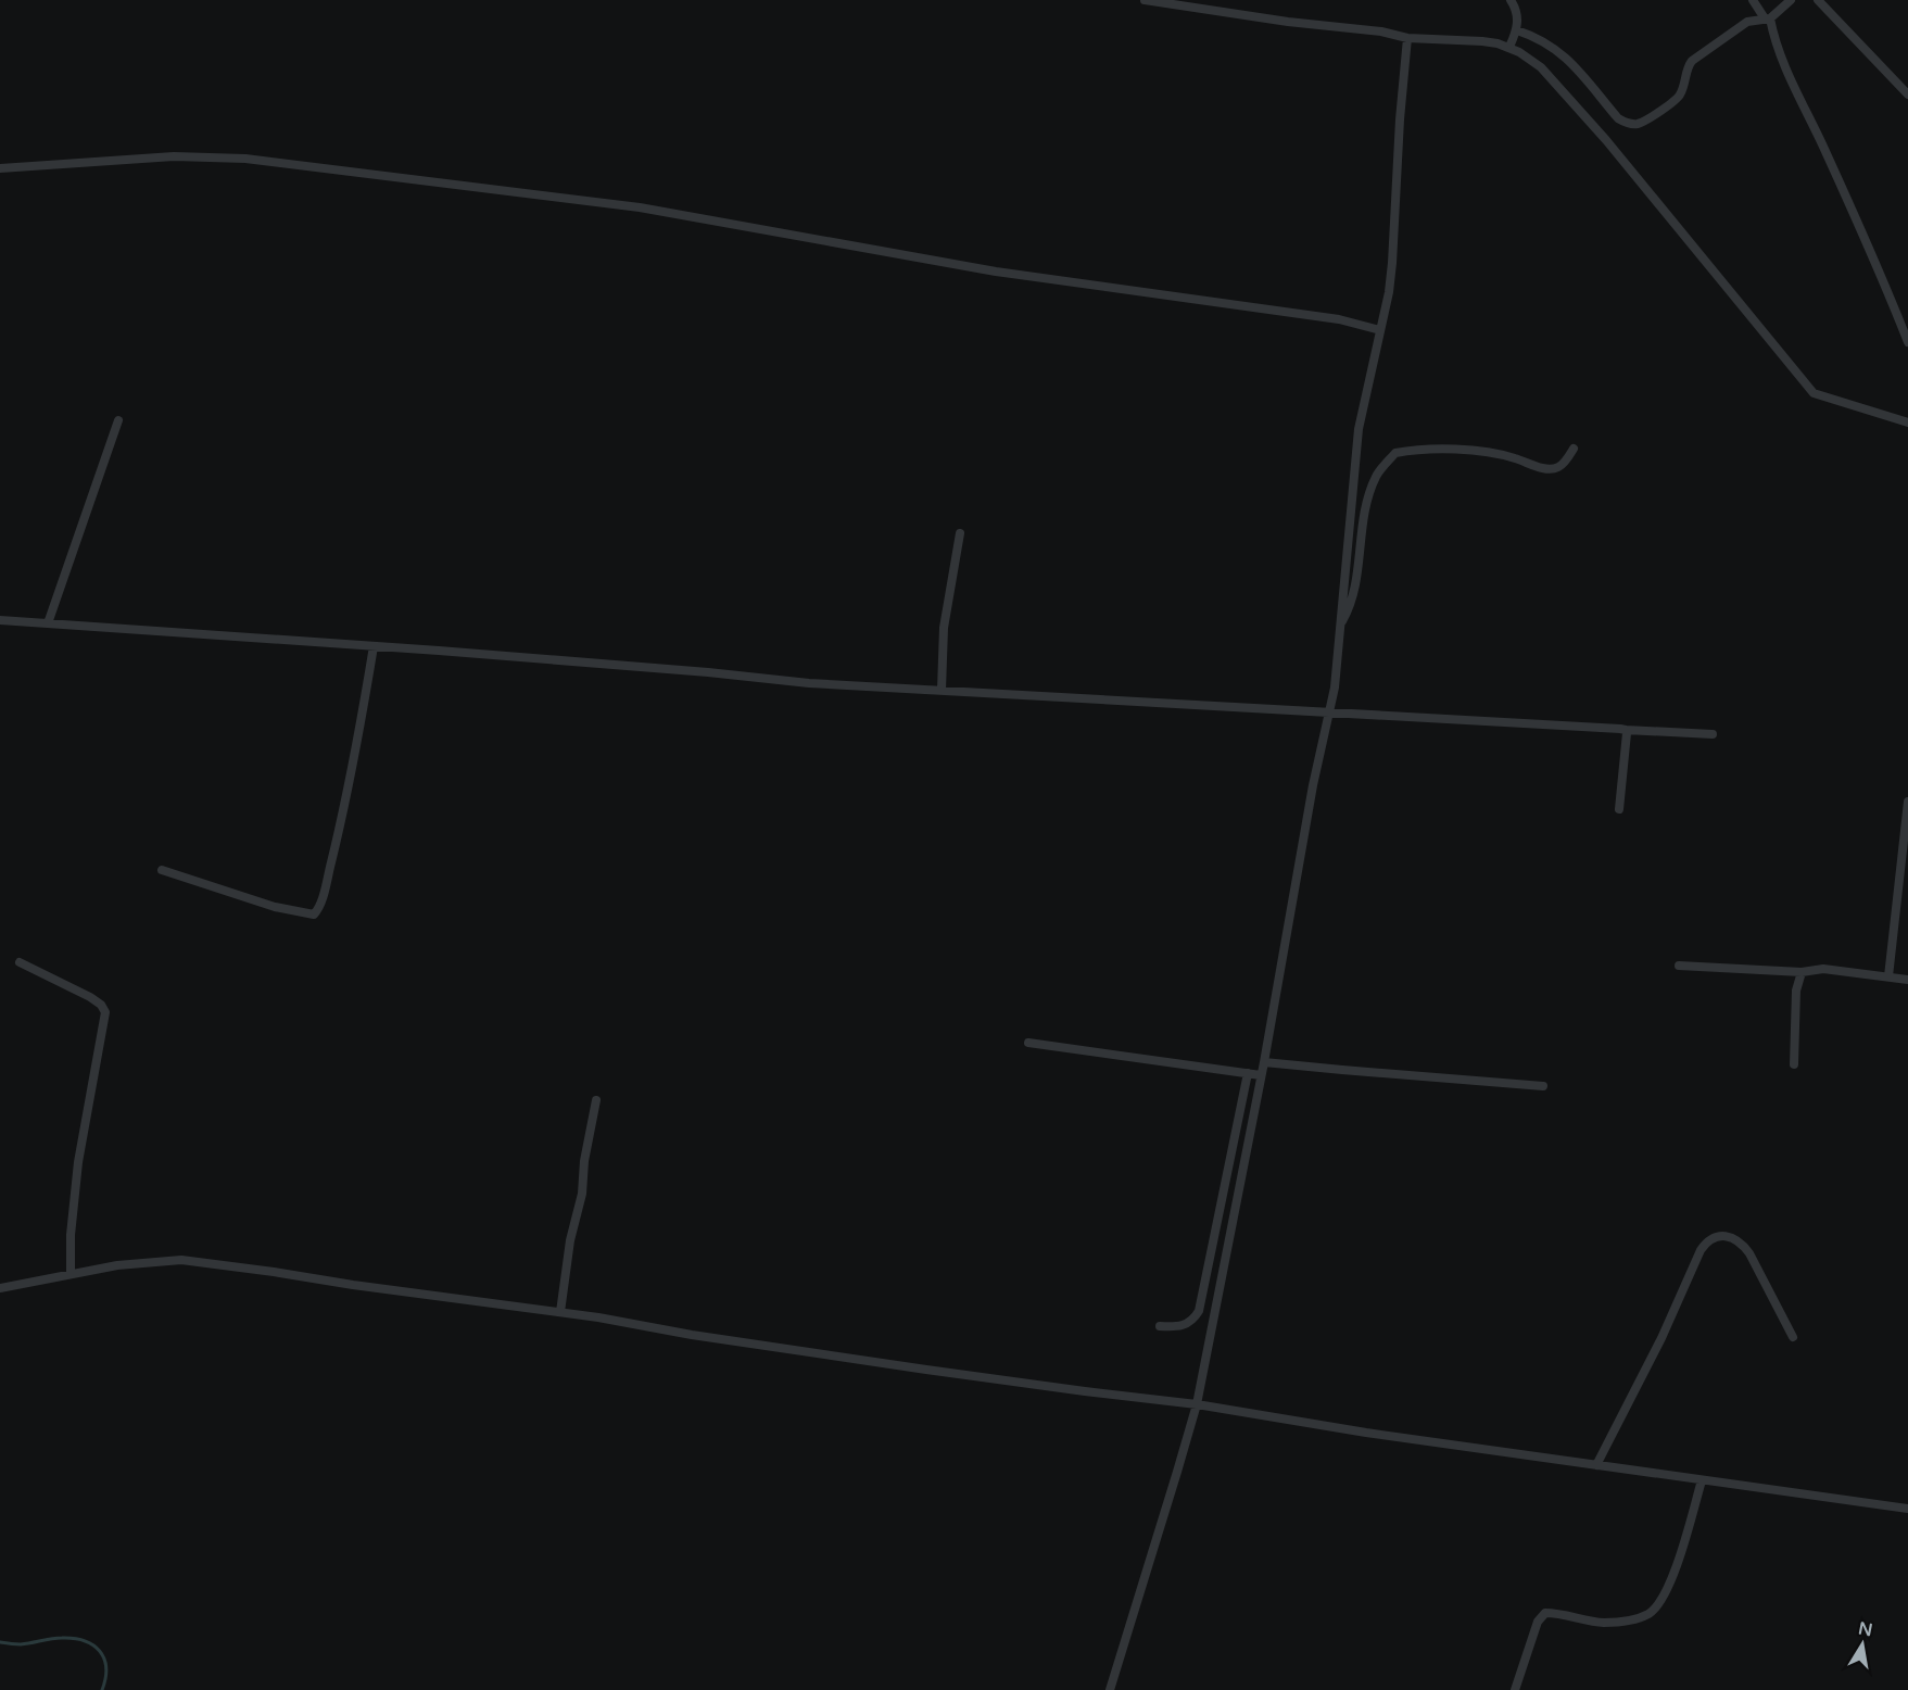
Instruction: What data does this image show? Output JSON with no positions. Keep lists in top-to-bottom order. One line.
{"north":"top"}
